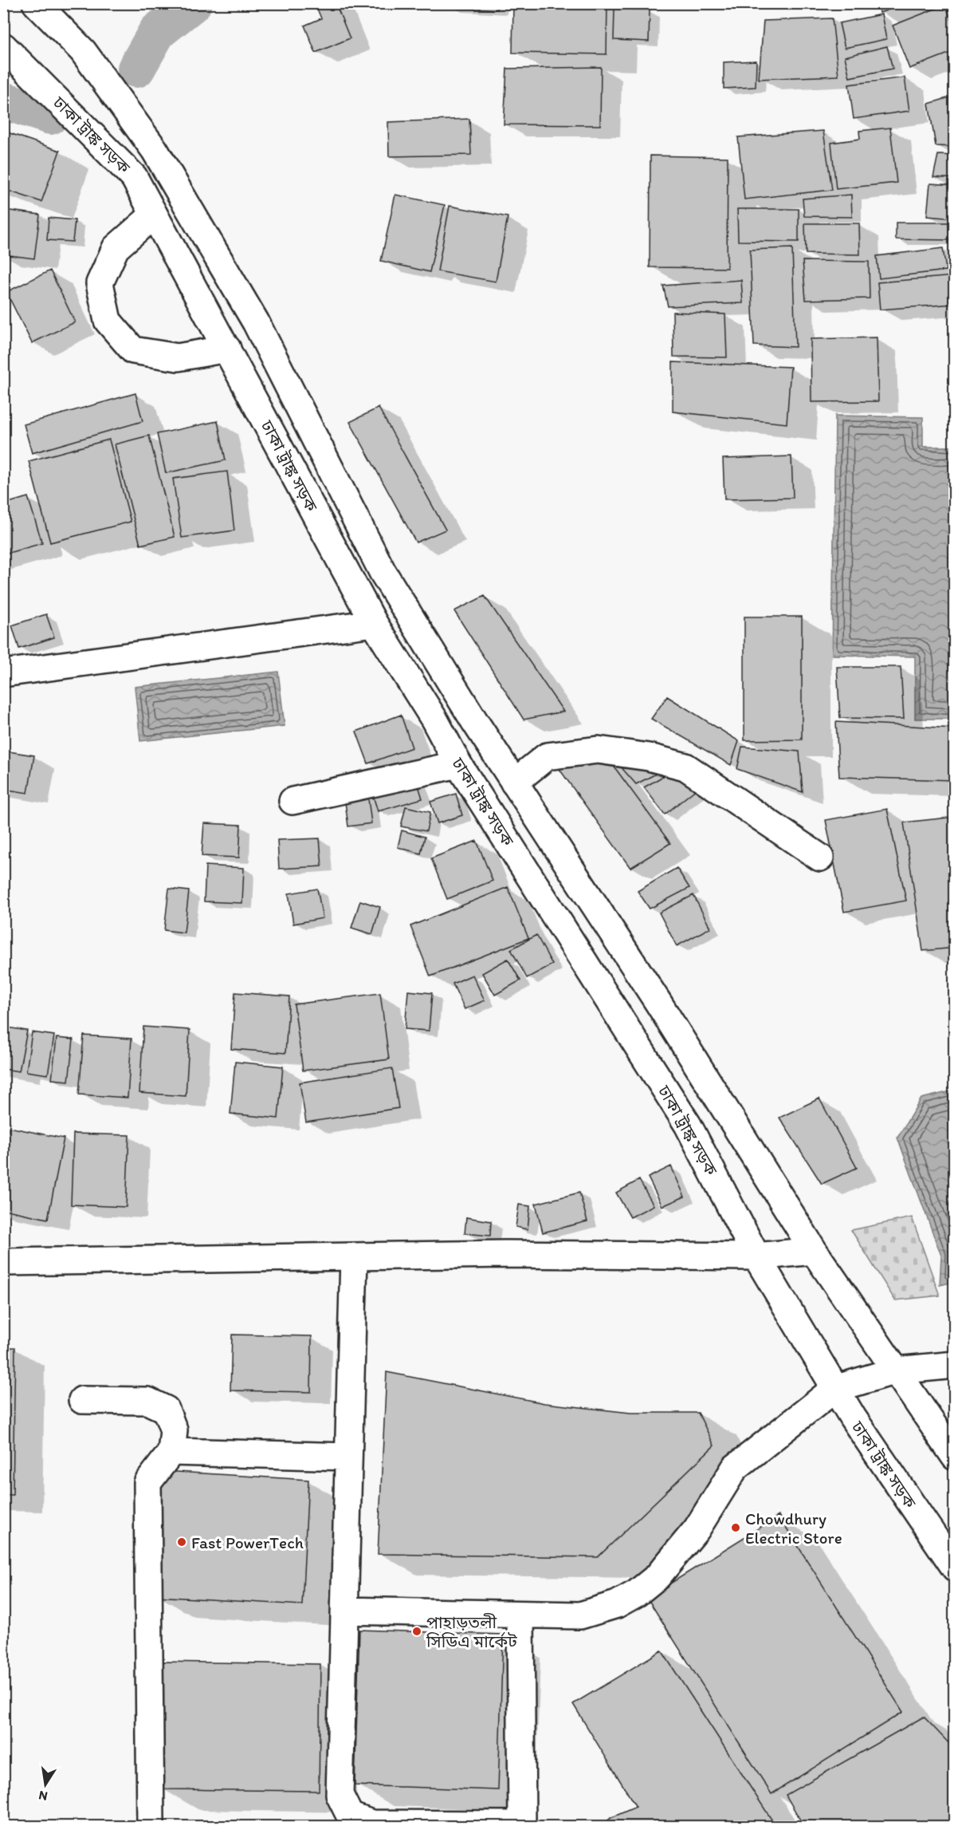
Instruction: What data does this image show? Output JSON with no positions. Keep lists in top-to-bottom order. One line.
{"streets":{"main road":["ঢাকা ট্রাঙ্ক সড়ক"]},"places":["Chowdhury Electric Store","Fast PowerTech","পাহাড়তলী সিডিএ মার্কেট"],"north":"bottom"}
